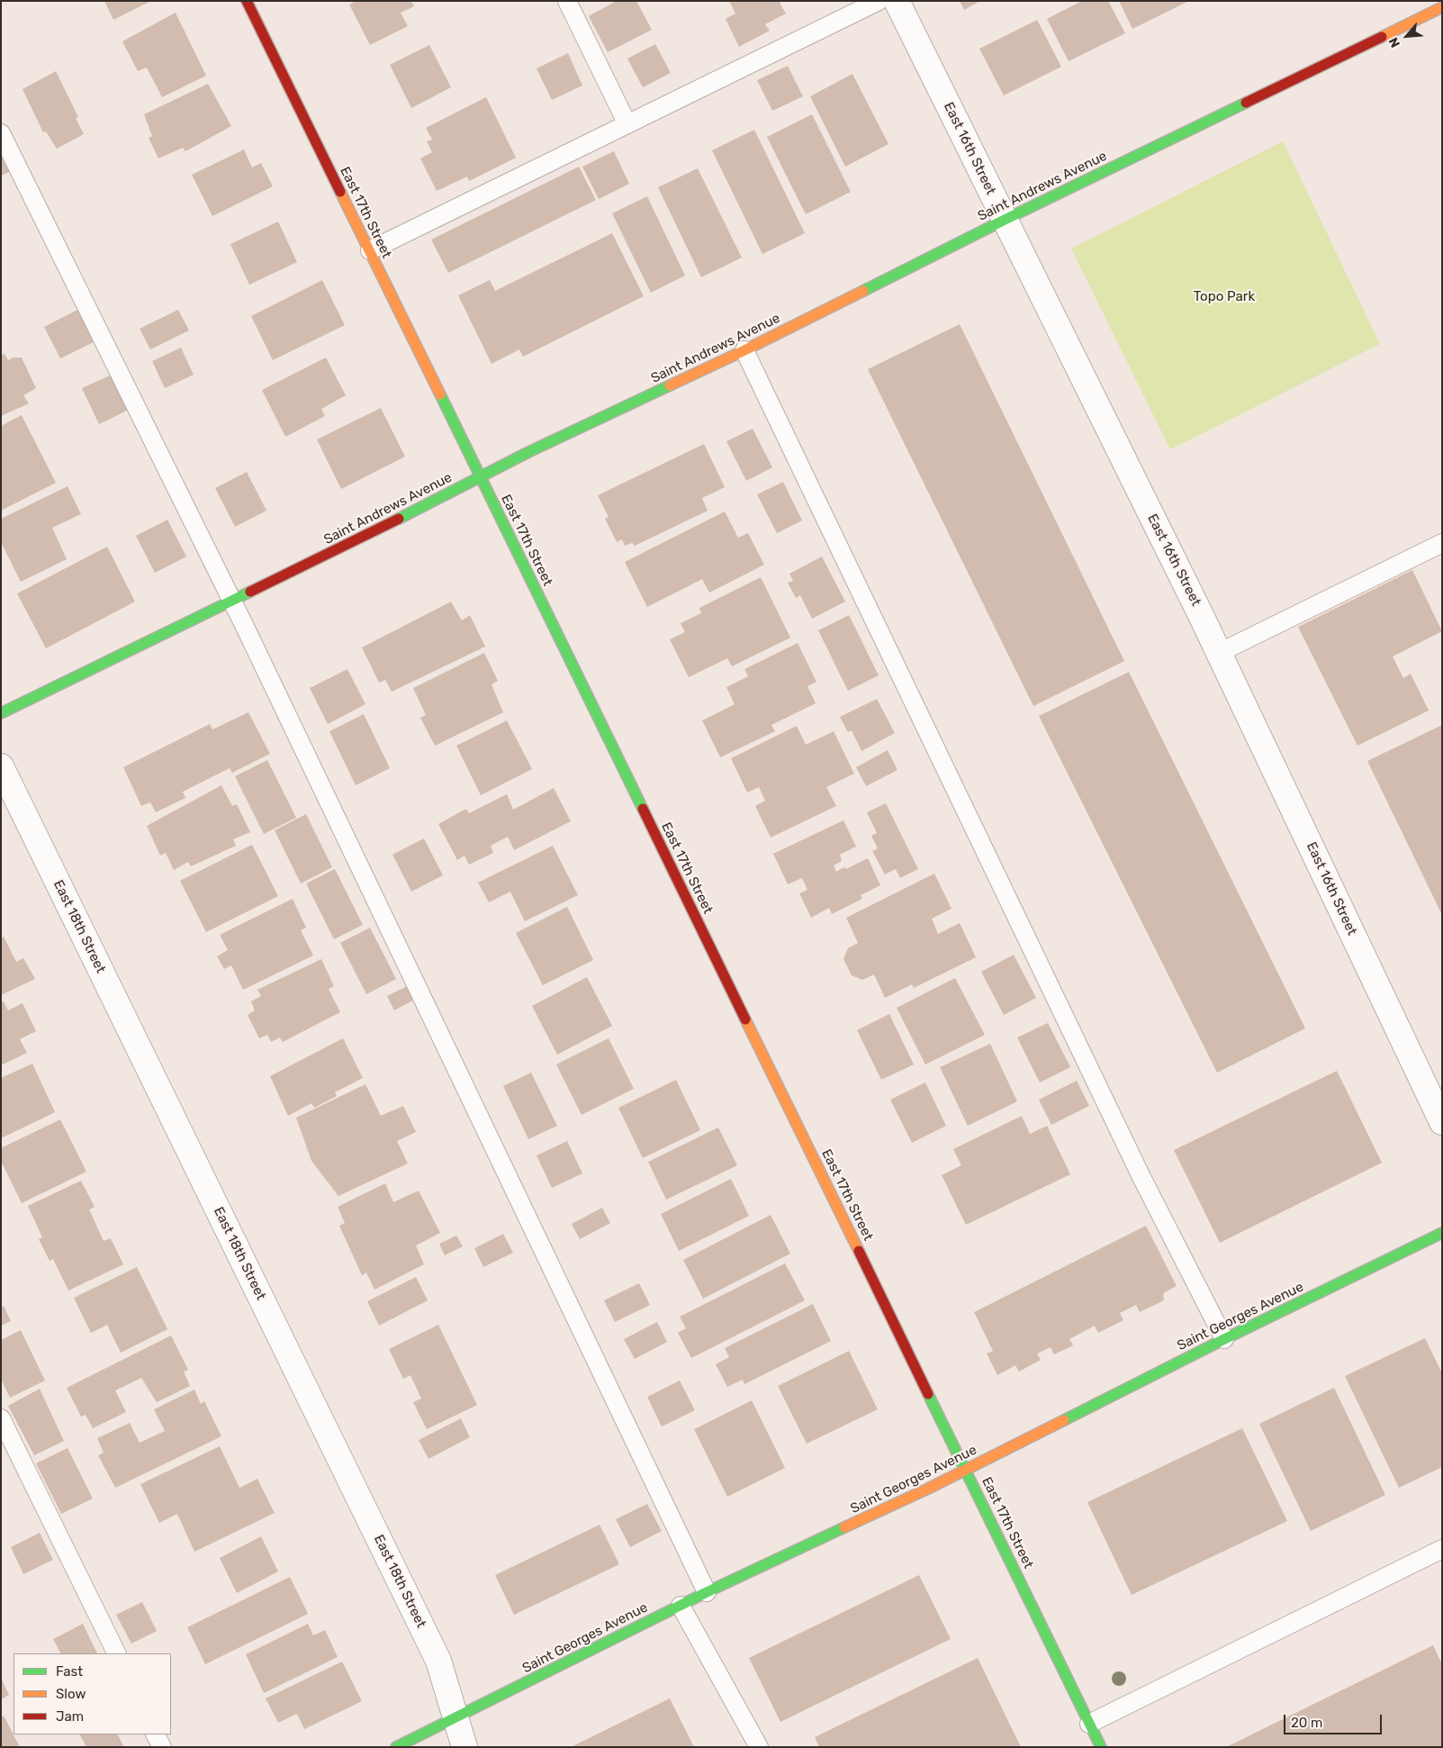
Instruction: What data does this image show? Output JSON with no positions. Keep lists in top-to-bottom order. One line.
{"streets":{"street":["East 16th Street","Saint Andrews Avenue","East 17th Street","East 18th Street","Saint Georges Avenue"]},"crossings":[["East 16th Street","Saint Andrews Avenue"],["Saint Andrews Avenue","East 17th Street"],["East 17th Street","Saint Georges Avenue"],["East 18th Street","Saint Georges Avenue"]],"parks":["Topo Park"],"legend":["Fast","Slow","Jam"],"scale_bar":"20 m","north":"bottom left"}
